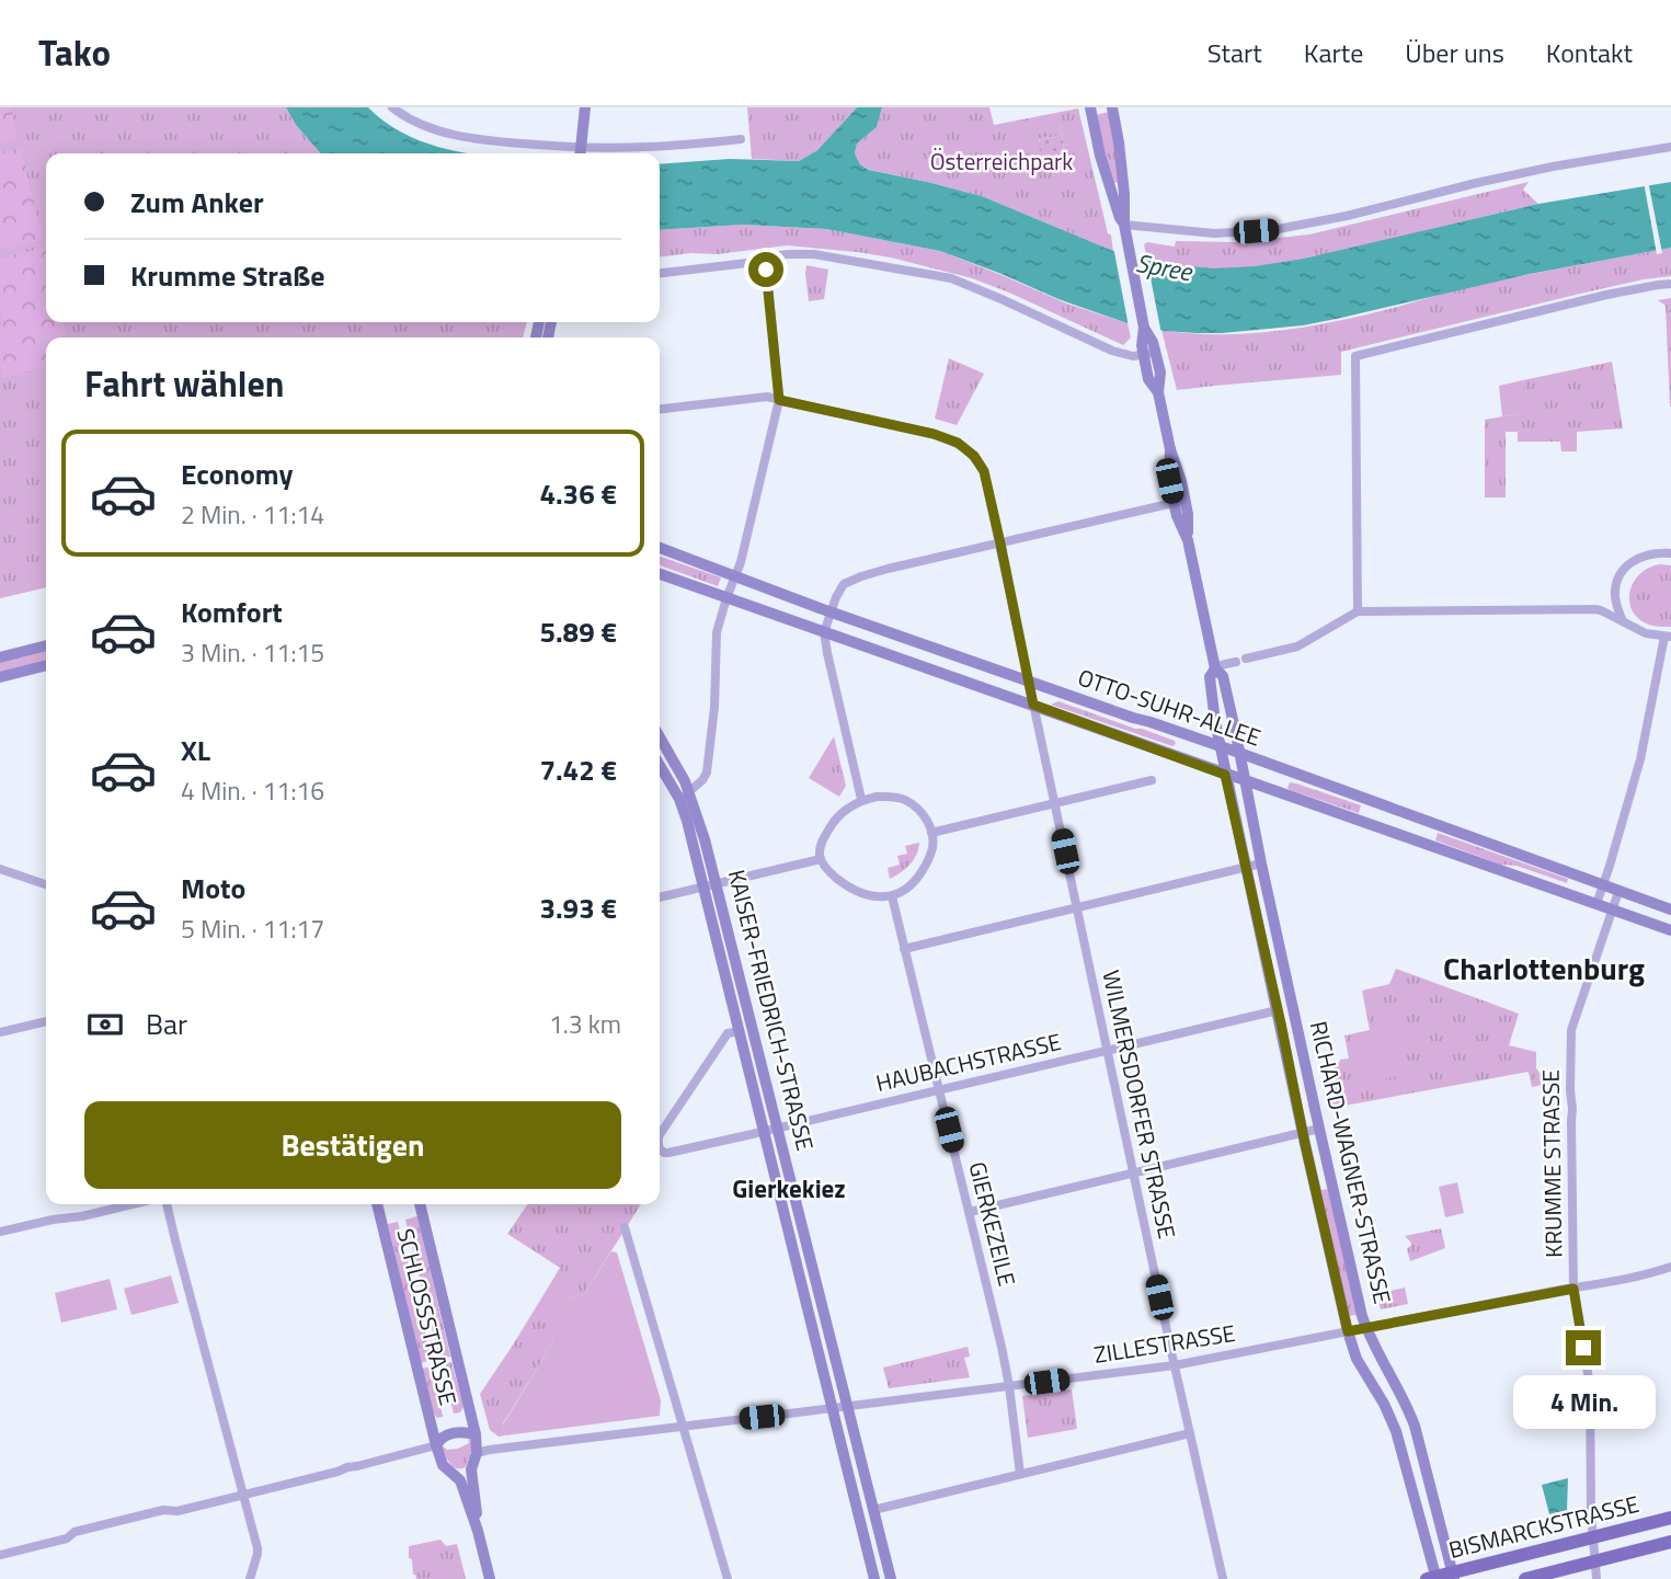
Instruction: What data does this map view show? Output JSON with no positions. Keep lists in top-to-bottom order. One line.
{"streets":{"main road":["OTTO-SUHR-ALLEE","KAISER-FRIEDRICH-STRASSE","RICHARD-WAGNER-STRASSE","SCHLOSSSTRASSE","BISMARCKSTRASSE"],"street":["HAUBACHSTRASSE","WILMERSDORFER STRASSE","KRUMME STRASSE","GIERKEZEILE","ZILLESTRASSE"]},"crossings":[["OTTO-SUHR-ALLEE","WILMERSDORFER STRASSE"],["OTTO-SUHR-ALLEE","RICHARD-WAGNER-STRASSE"],["OTTO-SUHR-ALLEE","KRUMME STRASSE"],["KAISER-FRIEDRICH-STRASSE","HAUBACHSTRASSE"],["KAISER-FRIEDRICH-STRASSE","ZILLESTRASSE"],["HAUBACHSTRASSE","WILMERSDORFER STRASSE"],["HAUBACHSTRASSE","RICHARD-WAGNER-STRASSE"],["HAUBACHSTRASSE","GIERKEZEILE"],["WILMERSDORFER STRASSE","ZILLESTRASSE"],["RICHARD-WAGNER-STRASSE","ZILLESTRASSE"],["RICHARD-WAGNER-STRASSE","BISMARCKSTRASSE"],["KRUMME STRASSE","ZILLESTRASSE"],["KRUMME STRASSE","BISMARCKSTRASSE"],["GIERKEZEILE","ZILLESTRASSE"],["SCHLOSSSTRASSE","ZILLESTRASSE"]],"districts":["Charlottenburg","Gierkekiez"],"water":["Spree"],"parks":["Österreichpark"],"page":{"header":"Tako","nav":["Start","Karte","Über uns","Kontakt"],"banner":["Zum Anker","Krumme Straße"],"heading":"Fahrt wählen","list":[{"name":"Economy","note":"2 Min. · 11:14","value":"4.36 €"},{"name":"Komfort","note":"3 Min. · 11:15","value":"5.89 €"},{"name":"XL","note":"4 Min. · 11:16","value":"7.42 €"},{"name":"Moto","note":"5 Min. · 11:17","value":"3.93 €"}],"pay":["Bar","1.3 km"],"buttons":"Bestätigen","bubble":"4 Min."}}
